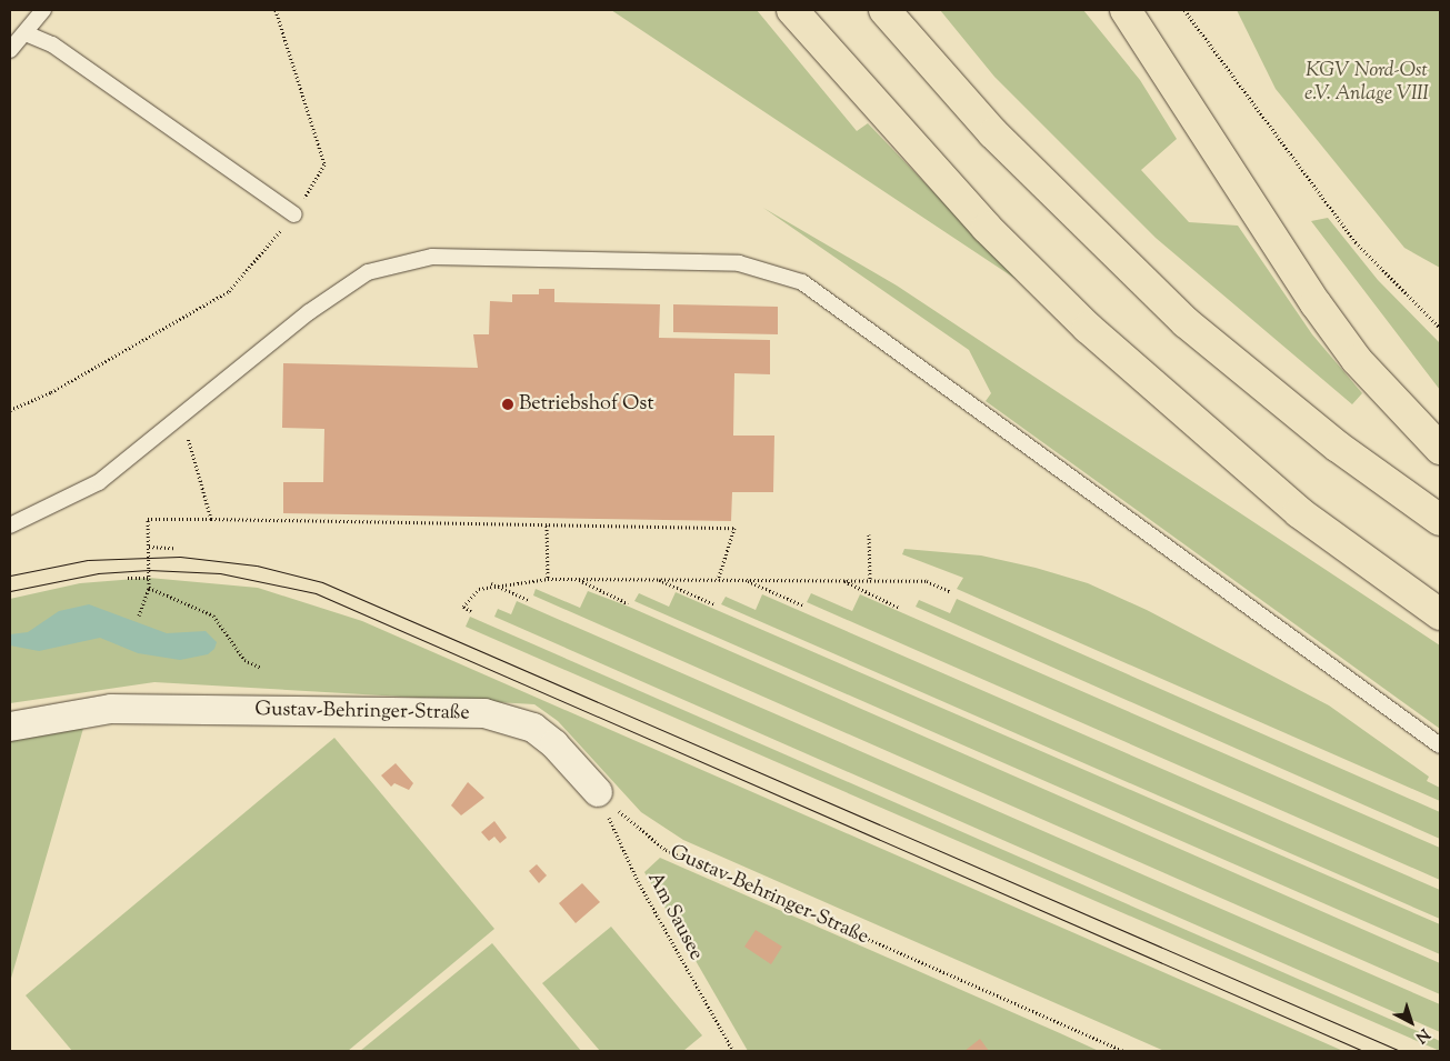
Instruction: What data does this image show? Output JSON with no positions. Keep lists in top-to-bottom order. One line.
{"streets":{"street":["Gustav-Behringer-Straße"],"path":["Am Sausee"]},"crossings":[["Gustav-Behringer-Straße","Am Sausee"]],"parks":["KGV Nord-Ost e.V. Anlage VIII"],"places":["Betriebshof Ost"],"north":"bottom right"}
